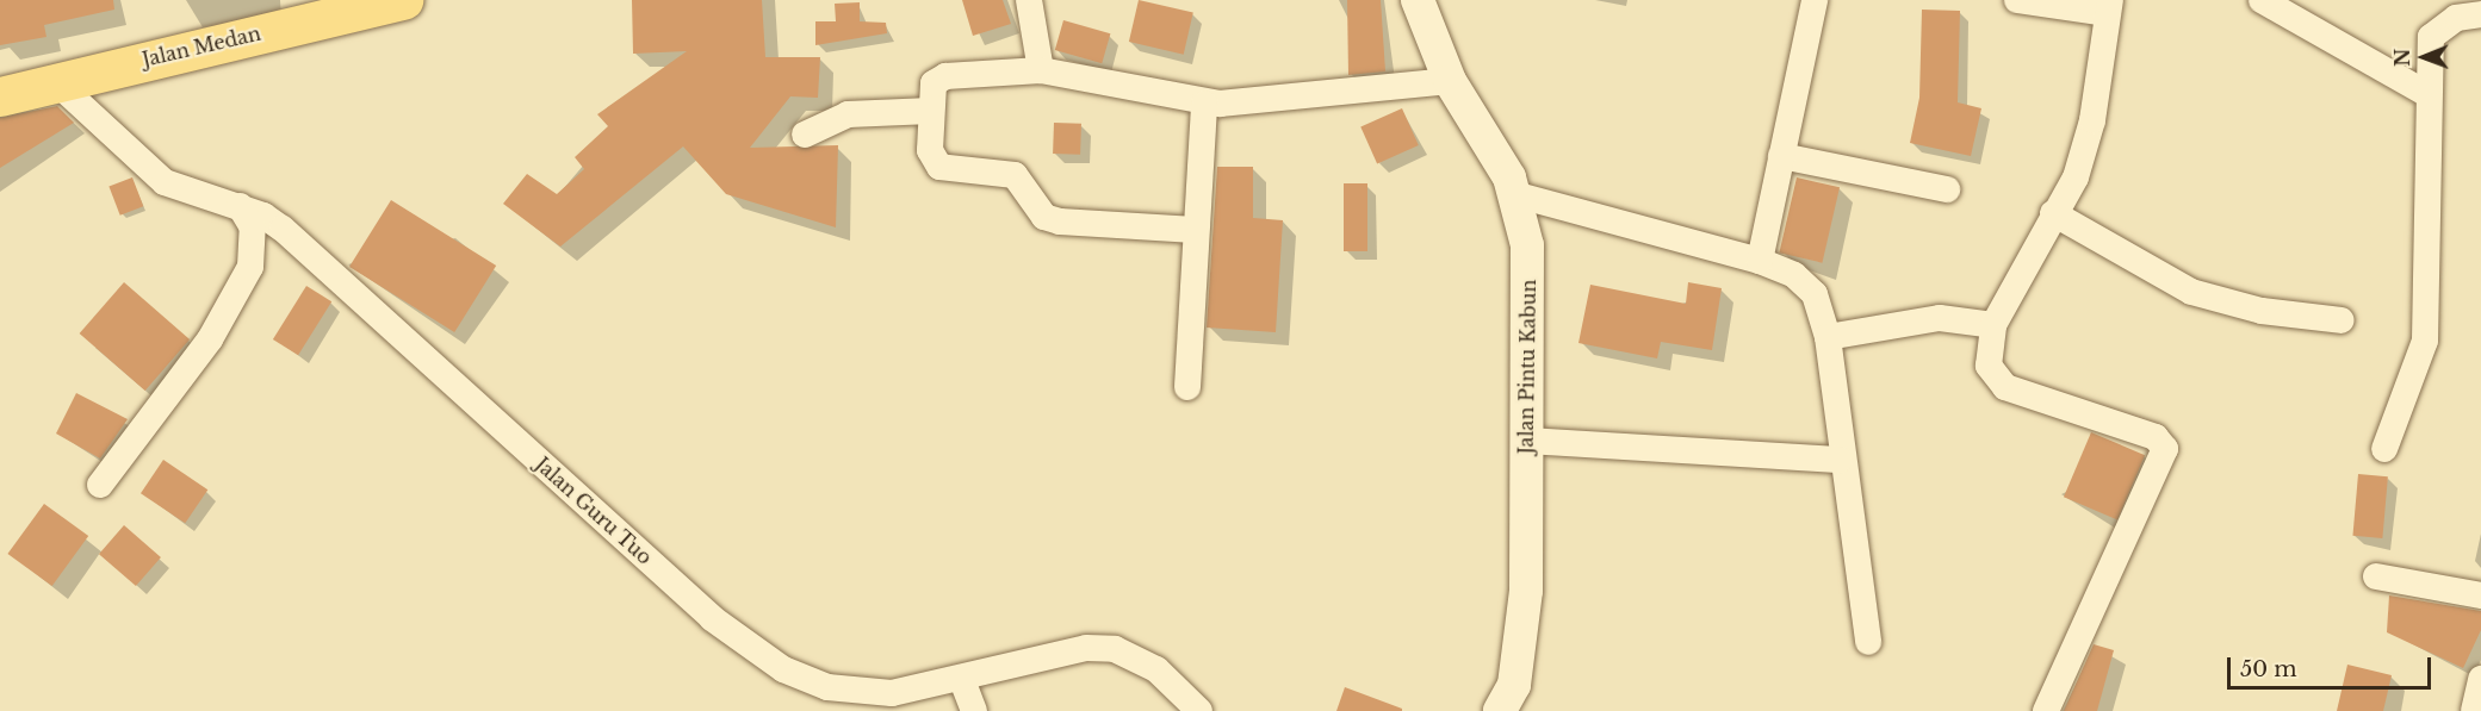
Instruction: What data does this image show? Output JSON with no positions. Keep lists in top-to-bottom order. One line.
{"streets":{"main road":["Jalan Medan"],"street":["Jalan Pintu Kabun","Jalan Guru Tuo"]},"crossings":[["Jalan Medan","Jalan Guru Tuo"]],"scale_bar":"50 m","north":"left"}
